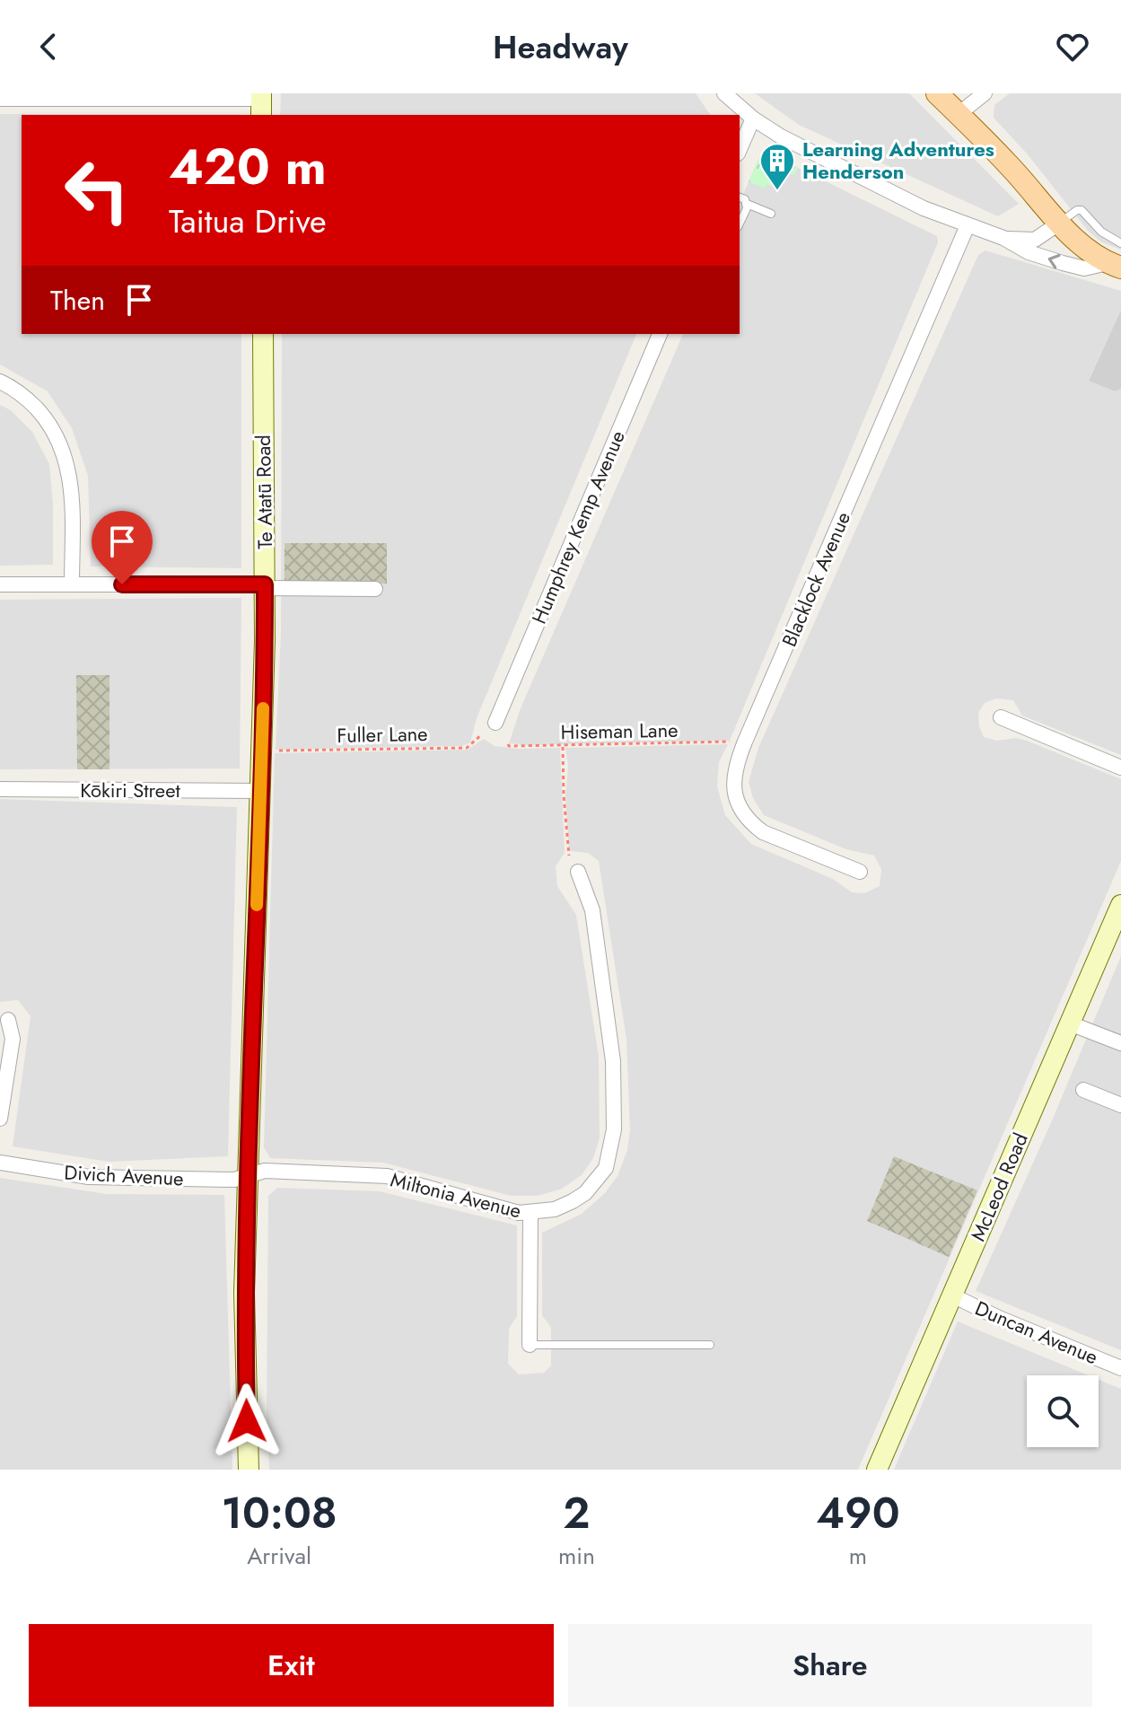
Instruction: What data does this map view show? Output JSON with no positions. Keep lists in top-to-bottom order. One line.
{"streets":{"main road":["Te Atatū Road","McLeod Road"],"street":["Humphrey Kemp Avenue","Blacklock Avenue","Kōkiri Street","Divich Avenue","Miltonia Avenue","Duncan Avenue"],"path":["Hiseman Lane","Fuller Lane"]},"crossings":[["Te Atatū Road","Kōkiri Street"],["Te Atatū Road","Divich Avenue"],["Te Atatū Road","Miltonia Avenue"],["Divich Avenue","Miltonia Avenue"],["McLeod Road","Duncan Avenue"]],"places":{"building":["Learning Adventures Henderson"]},"page":{"header":"Headway","turn":["420 m","Taitua Drive"],"then":"Then","eta":["10:08","Arrival","2","min","490","m"],"buttons":["Exit","Share"]}}
